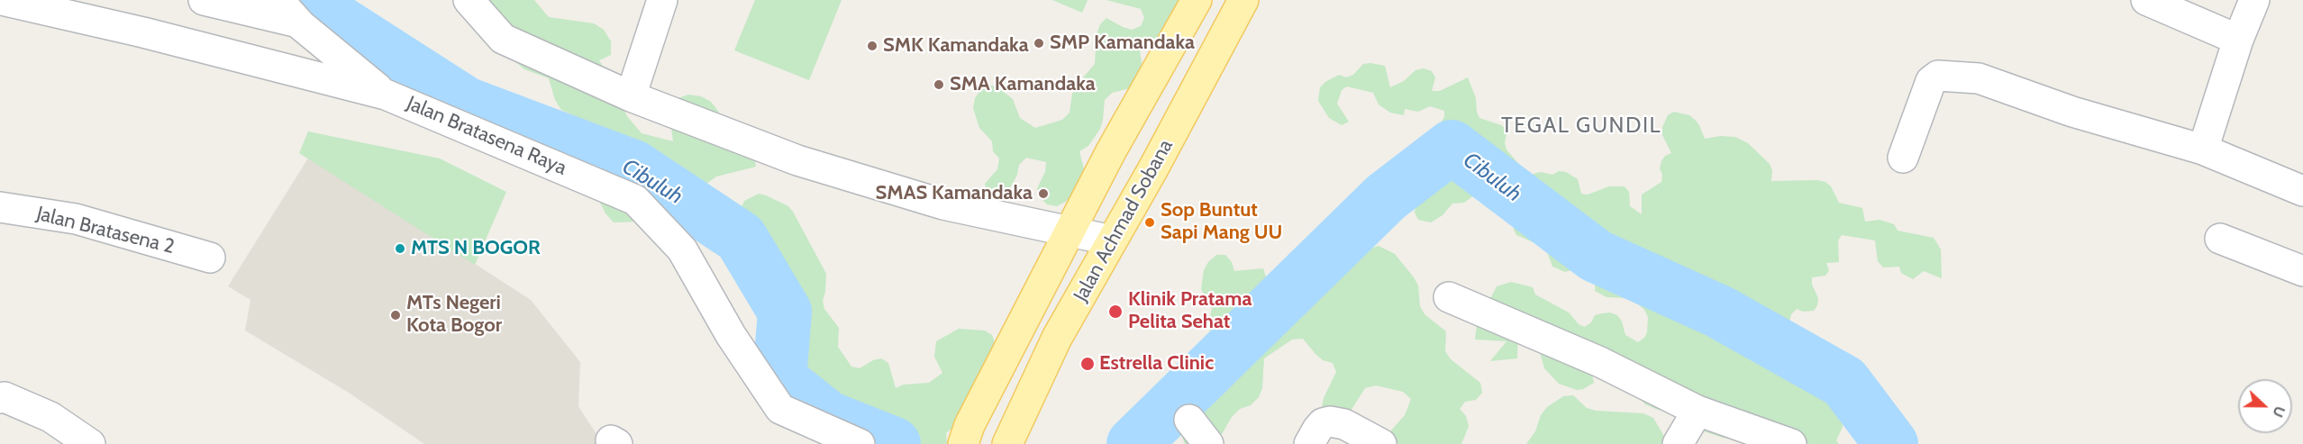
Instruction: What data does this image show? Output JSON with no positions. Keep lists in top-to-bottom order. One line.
{"streets":{"main road":["Jalan Achmad Sobana"],"street":["Jalan Bratasena Raya","Jalan Bratasena 2"]},"districts":["TEGAL GUNDIL"],"water":["Cibuluh"],"places":["SMP Kamandaka","SMK Kamandaka","SMA Kamandaka","SMAS Kamandaka","Sop Buntut Sapi Mang UU","MTS N BOGOR","Klinik Pratama Pelita Sehat","MTs Negeri Kota Bogor","Estrella Clinic"],"north":"right"}
